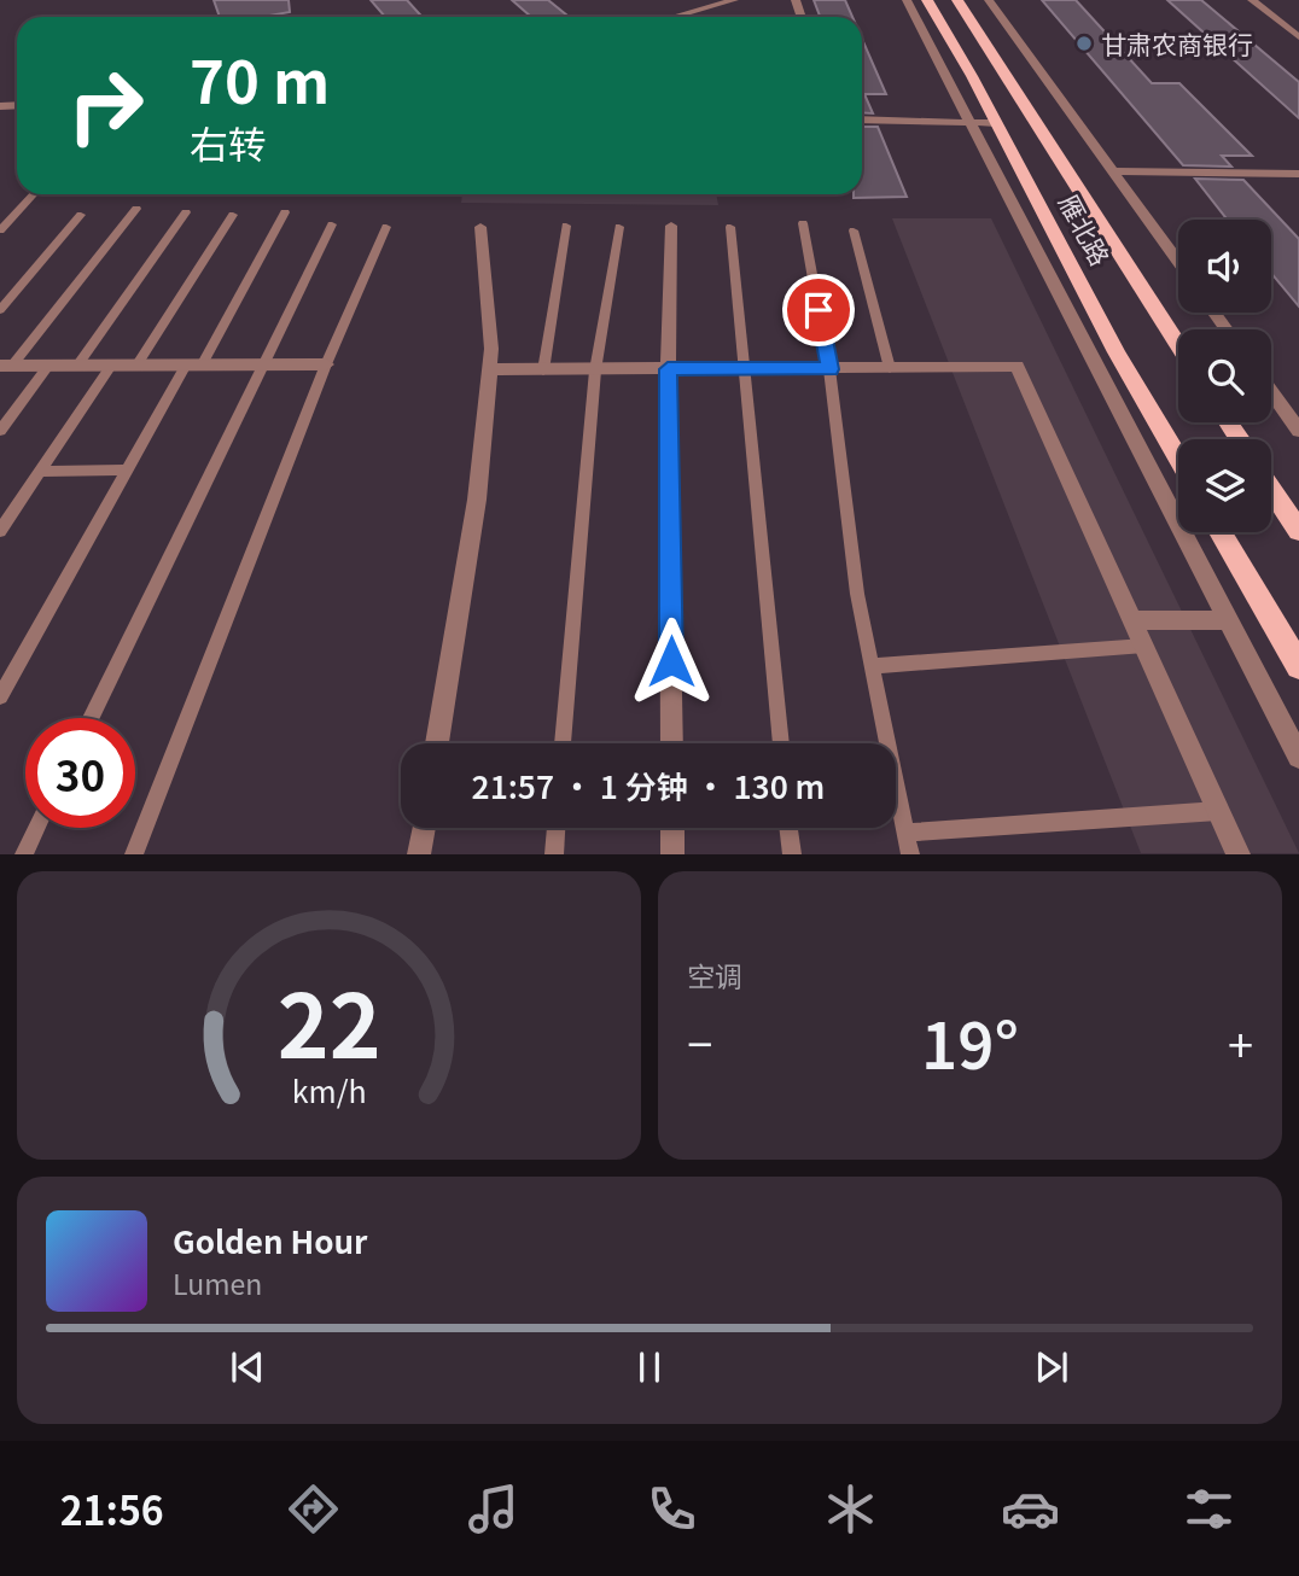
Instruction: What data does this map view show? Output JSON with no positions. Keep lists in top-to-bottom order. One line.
{"streets":{"main road":["雁北路"]},"places":["甘肃农商银行"],"page":{"turn":["70 m","右转"],"limit":"30","trip":"21:57 · 1 分钟 · 130 m","tile":"空调","heat":["−","19°","+"],"song":["Golden Hour","Lumen"],"tabs":"21:56","gauge":["22","km/h"]}}
